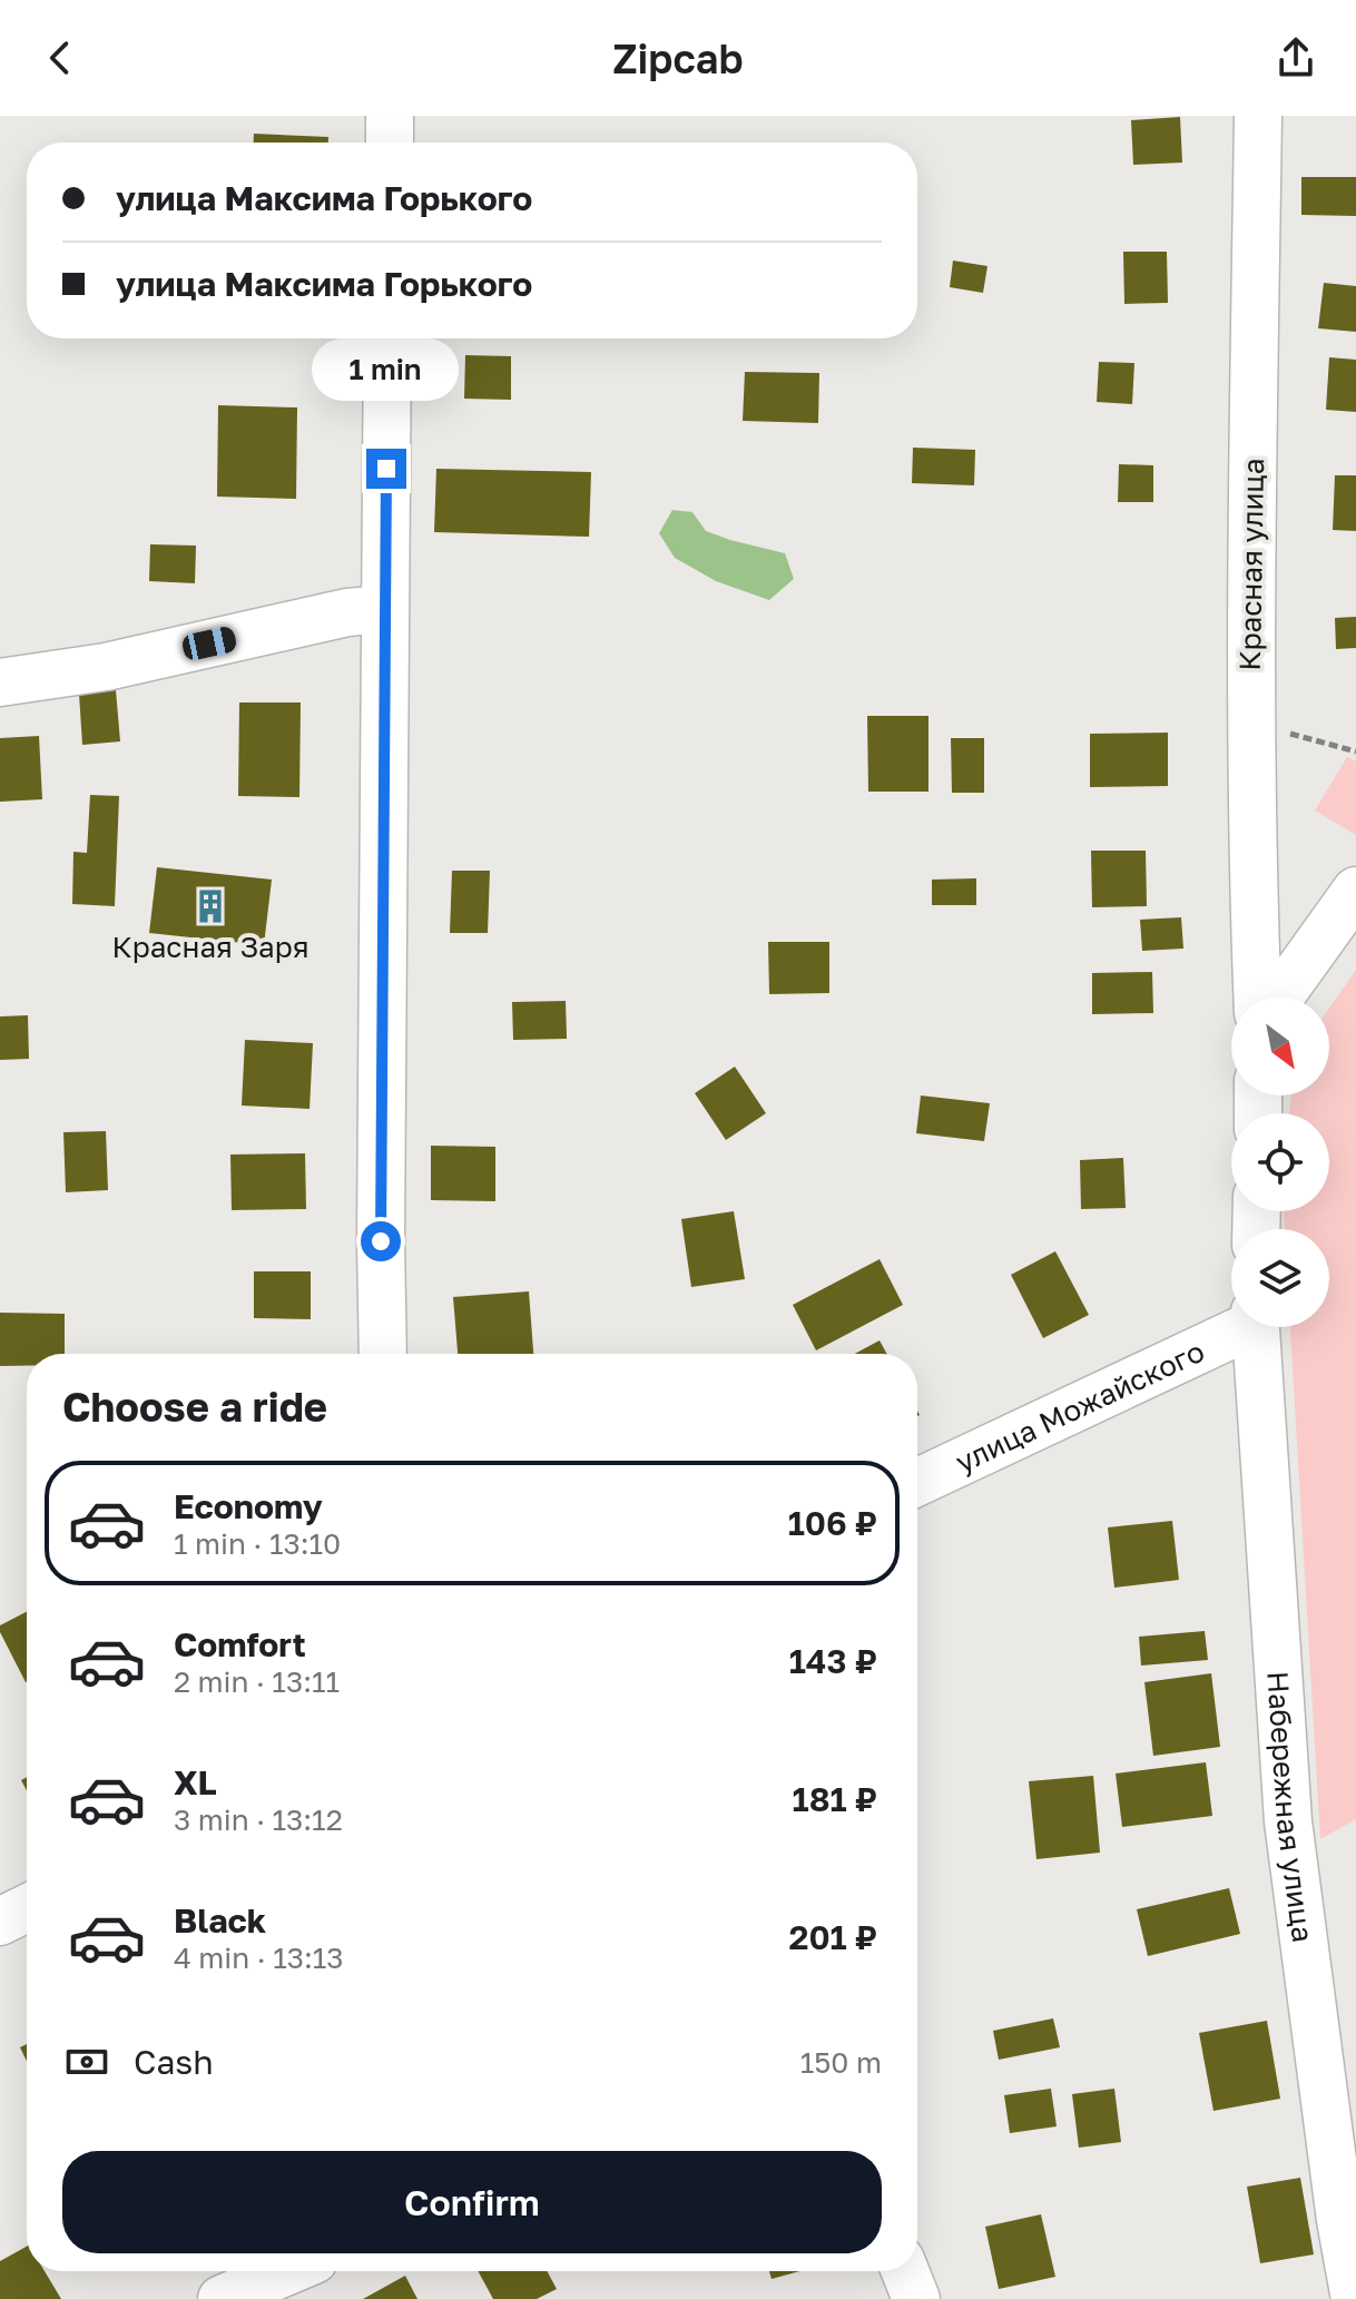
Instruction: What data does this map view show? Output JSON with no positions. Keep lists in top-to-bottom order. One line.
{"streets":{"street":["Красная улица","улица Можайского","Набережная улица"]},"places":{"building":["Красная Заря"]},"north":"bottom right","page":{"header":"Zipcab","banner":["улица Максима Горького","улица Максима Горького"],"bubble":"1 min","heading":"Choose a ride","list":[{"name":"Economy","note":"1 min · 13:10","value":"106 ₽"},{"name":"Comfort","note":"2 min · 13:11","value":"143 ₽"},{"name":"XL","note":"3 min · 13:12","value":"181 ₽"},{"name":"Black","note":"4 min · 13:13","value":"201 ₽"}],"pay":["Cash","150 m"],"buttons":"Confirm"}}
